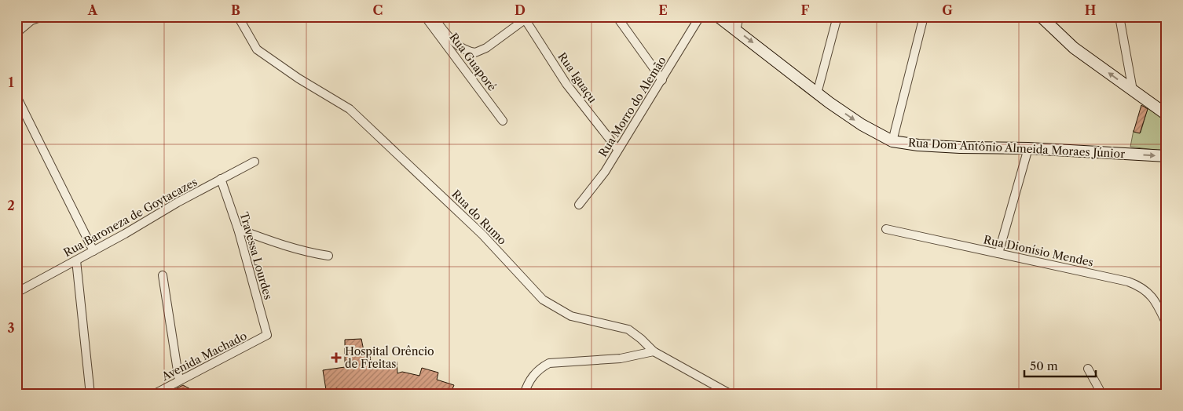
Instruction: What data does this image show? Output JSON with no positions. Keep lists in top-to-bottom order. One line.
{"streets":{"main road":["Rua Dom Antônio Almeida Moraes Júnior"],"street":["Rua Guaporé","Rua Iguaçu","Rua Morro do Alemão","Rua Baroneza de Goytacazes","Rua do Rumo","Rua Dionísio Mendes","Travessa Lourdes","Avenida Machado"]},"crossings":[["Rua Iguaçu","Rua Morro do Alemão"],["Rua Baroneza de Goytacazes","Travessa Lourdes"],["Travessa Lourdes","Avenida Machado"]],"places":{"health":["Hospital Orêncio de Freitas"]},"scale_bar":"50 m","grid":{"columns":["A","B","C","D","E","F","G","H"],"rows":["1","2","3"]}}
